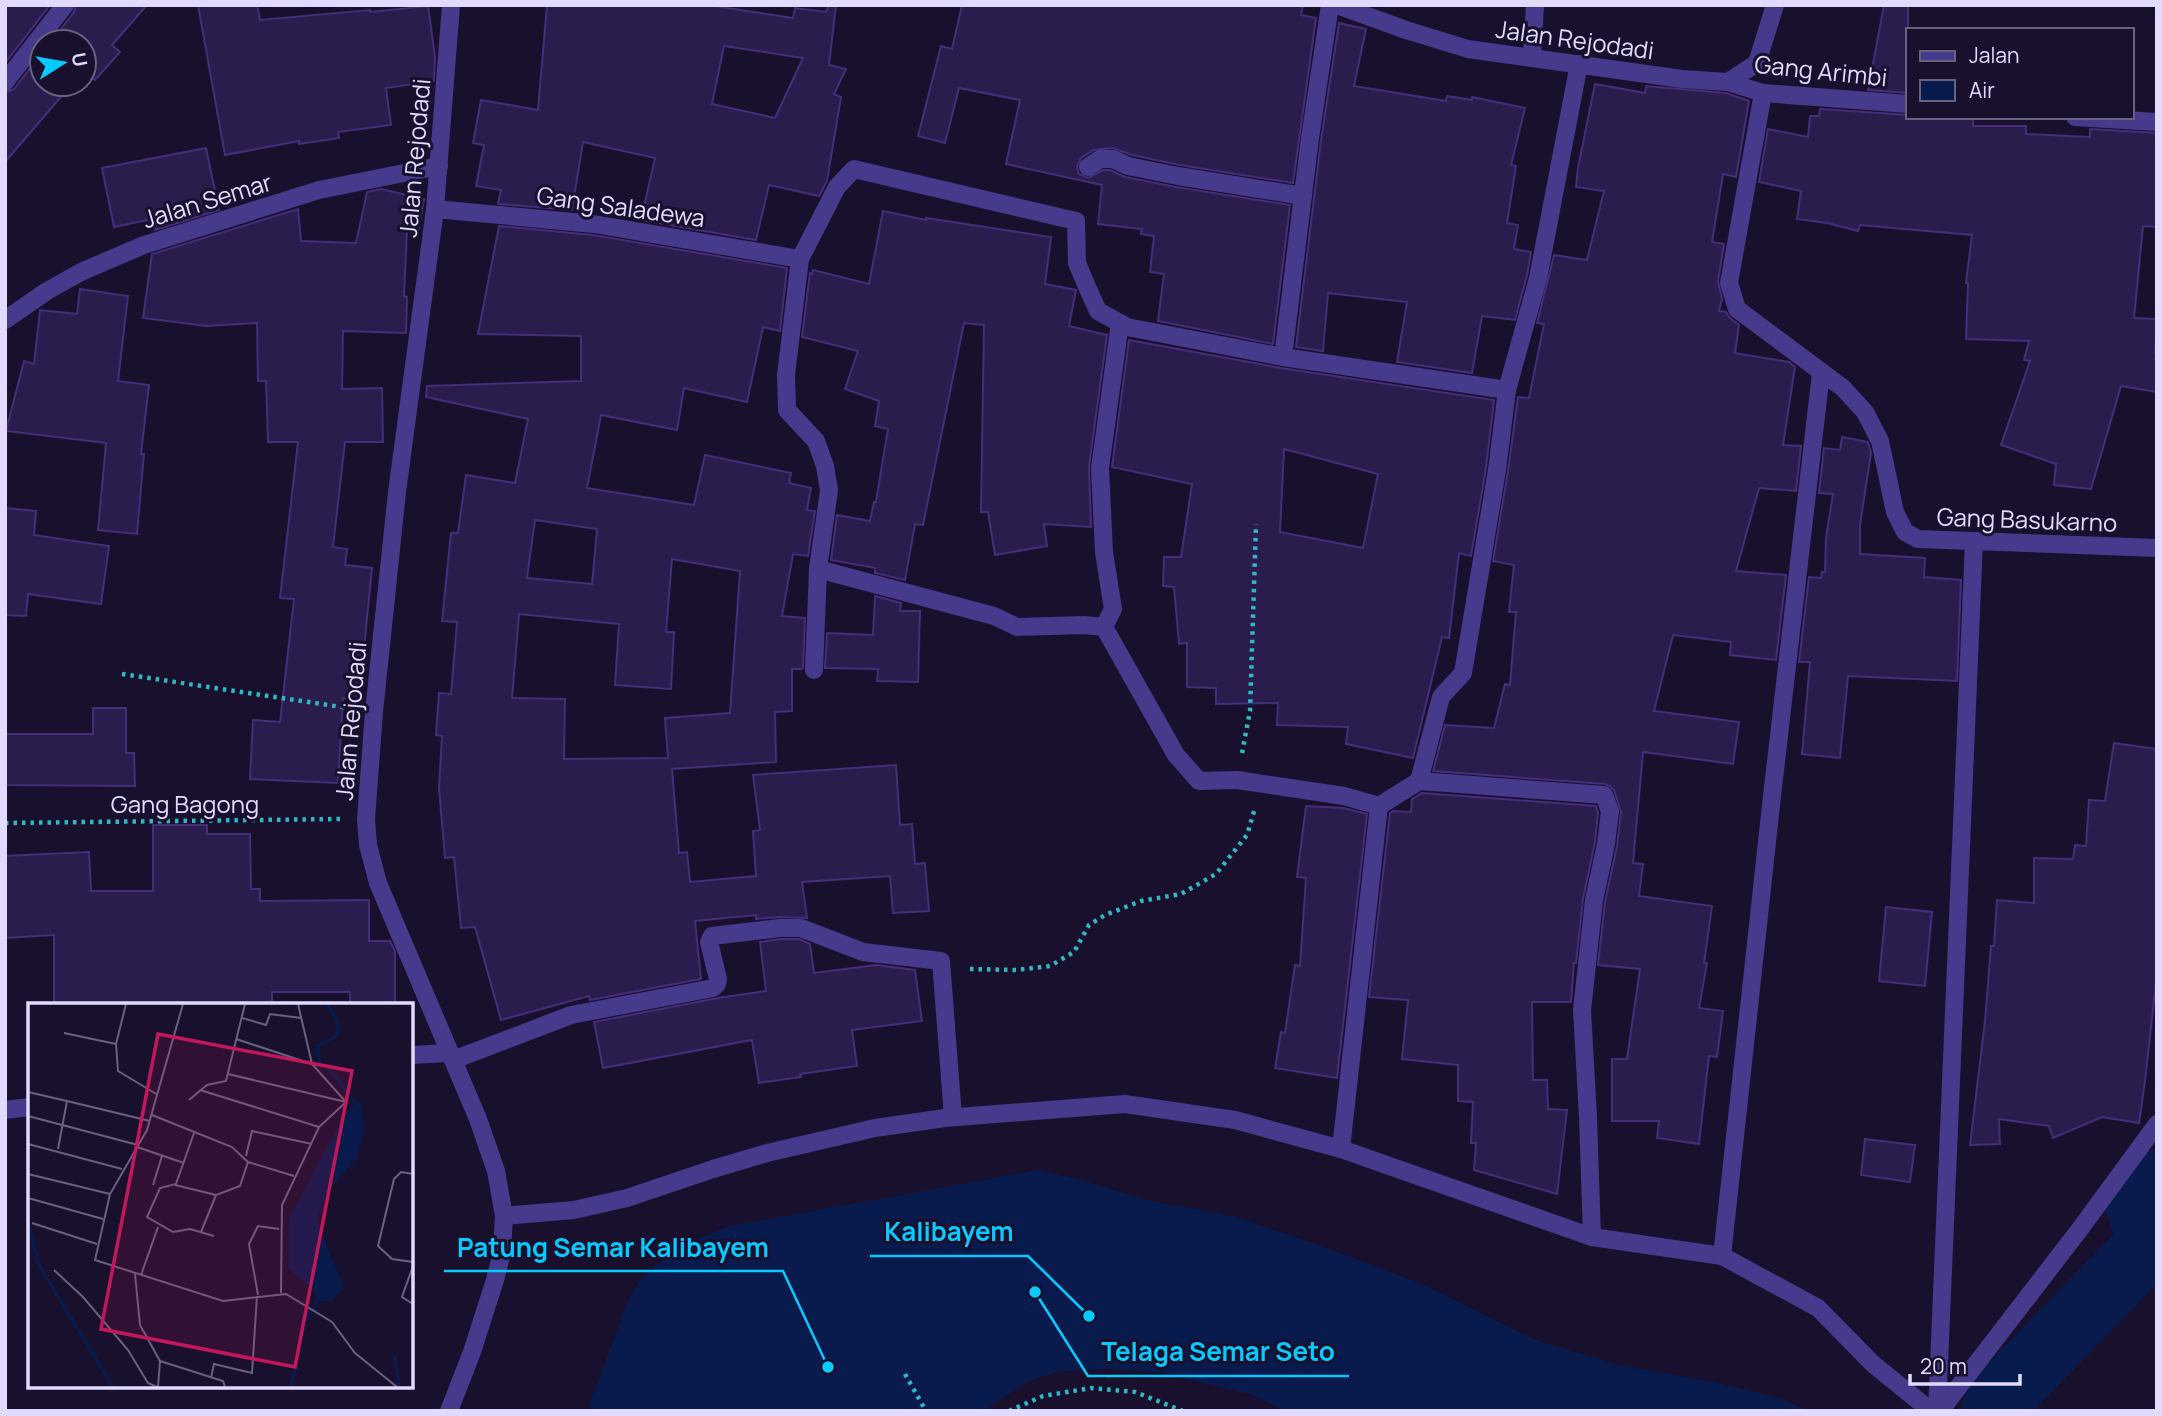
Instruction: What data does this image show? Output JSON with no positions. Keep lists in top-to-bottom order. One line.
{"streets":{"street":["Jalan Rejodadi","Gang Arimbi","Jalan Semar","Gang Saladewa","Gang Basukarno"],"path":["Gang Bagong"]},"crossings":[["Jalan Rejodadi","Gang Arimbi"],["Jalan Rejodadi","Jalan Semar"],["Jalan Rejodadi","Gang Saladewa"],["Jalan Rejodadi","Gang Bagong"],["Gang Arimbi","Gang Basukarno"]],"places":["Telaga Semar Seto","Kalibayem","Patung Semar Kalibayem"],"legend":["Jalan","Air"],"scale_bar":"20 m","north":"right"}
